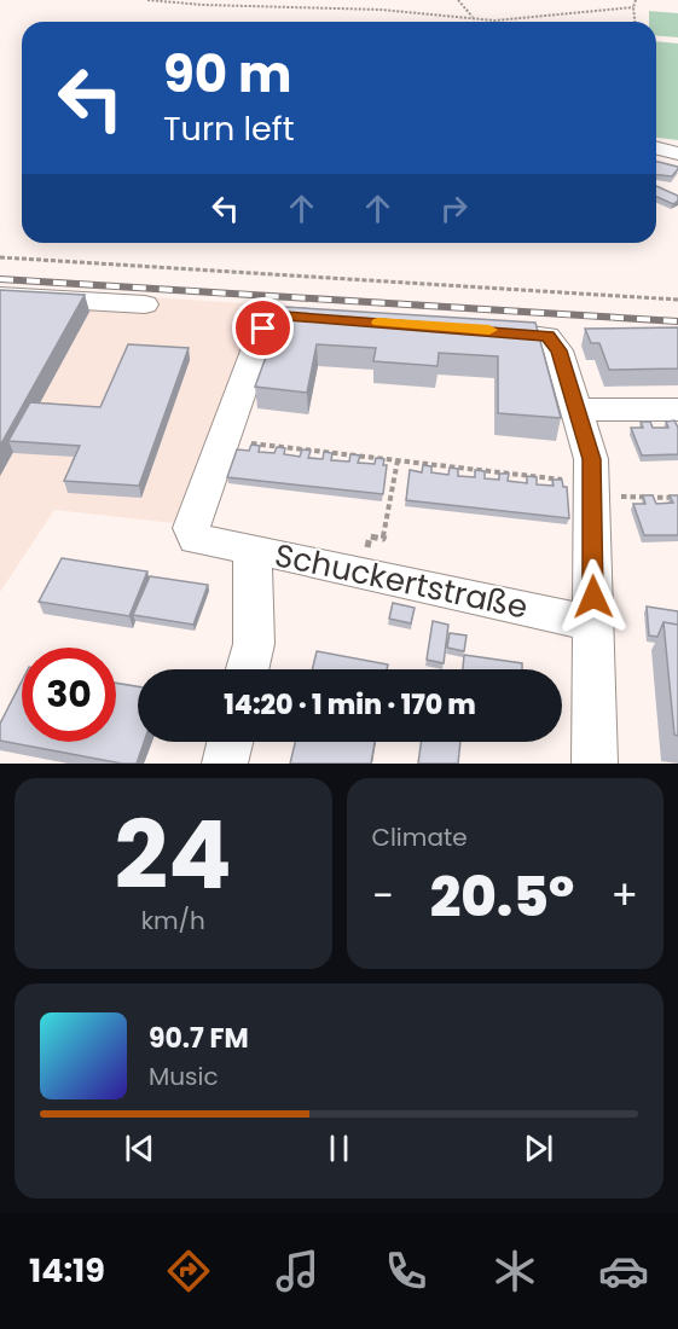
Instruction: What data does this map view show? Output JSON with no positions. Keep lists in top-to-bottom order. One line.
{"streets":{"street":["Schuckertstraße"]},"page":{"turn":["90 m","Turn left"],"limit":"30","trip":"14:20 · 1 min · 170 m","tile":[["24","km/h"],"Climate"],"heat":["−","20.5°","+"],"song":["90.7 FM","Music"],"tabs":"14:19"}}
